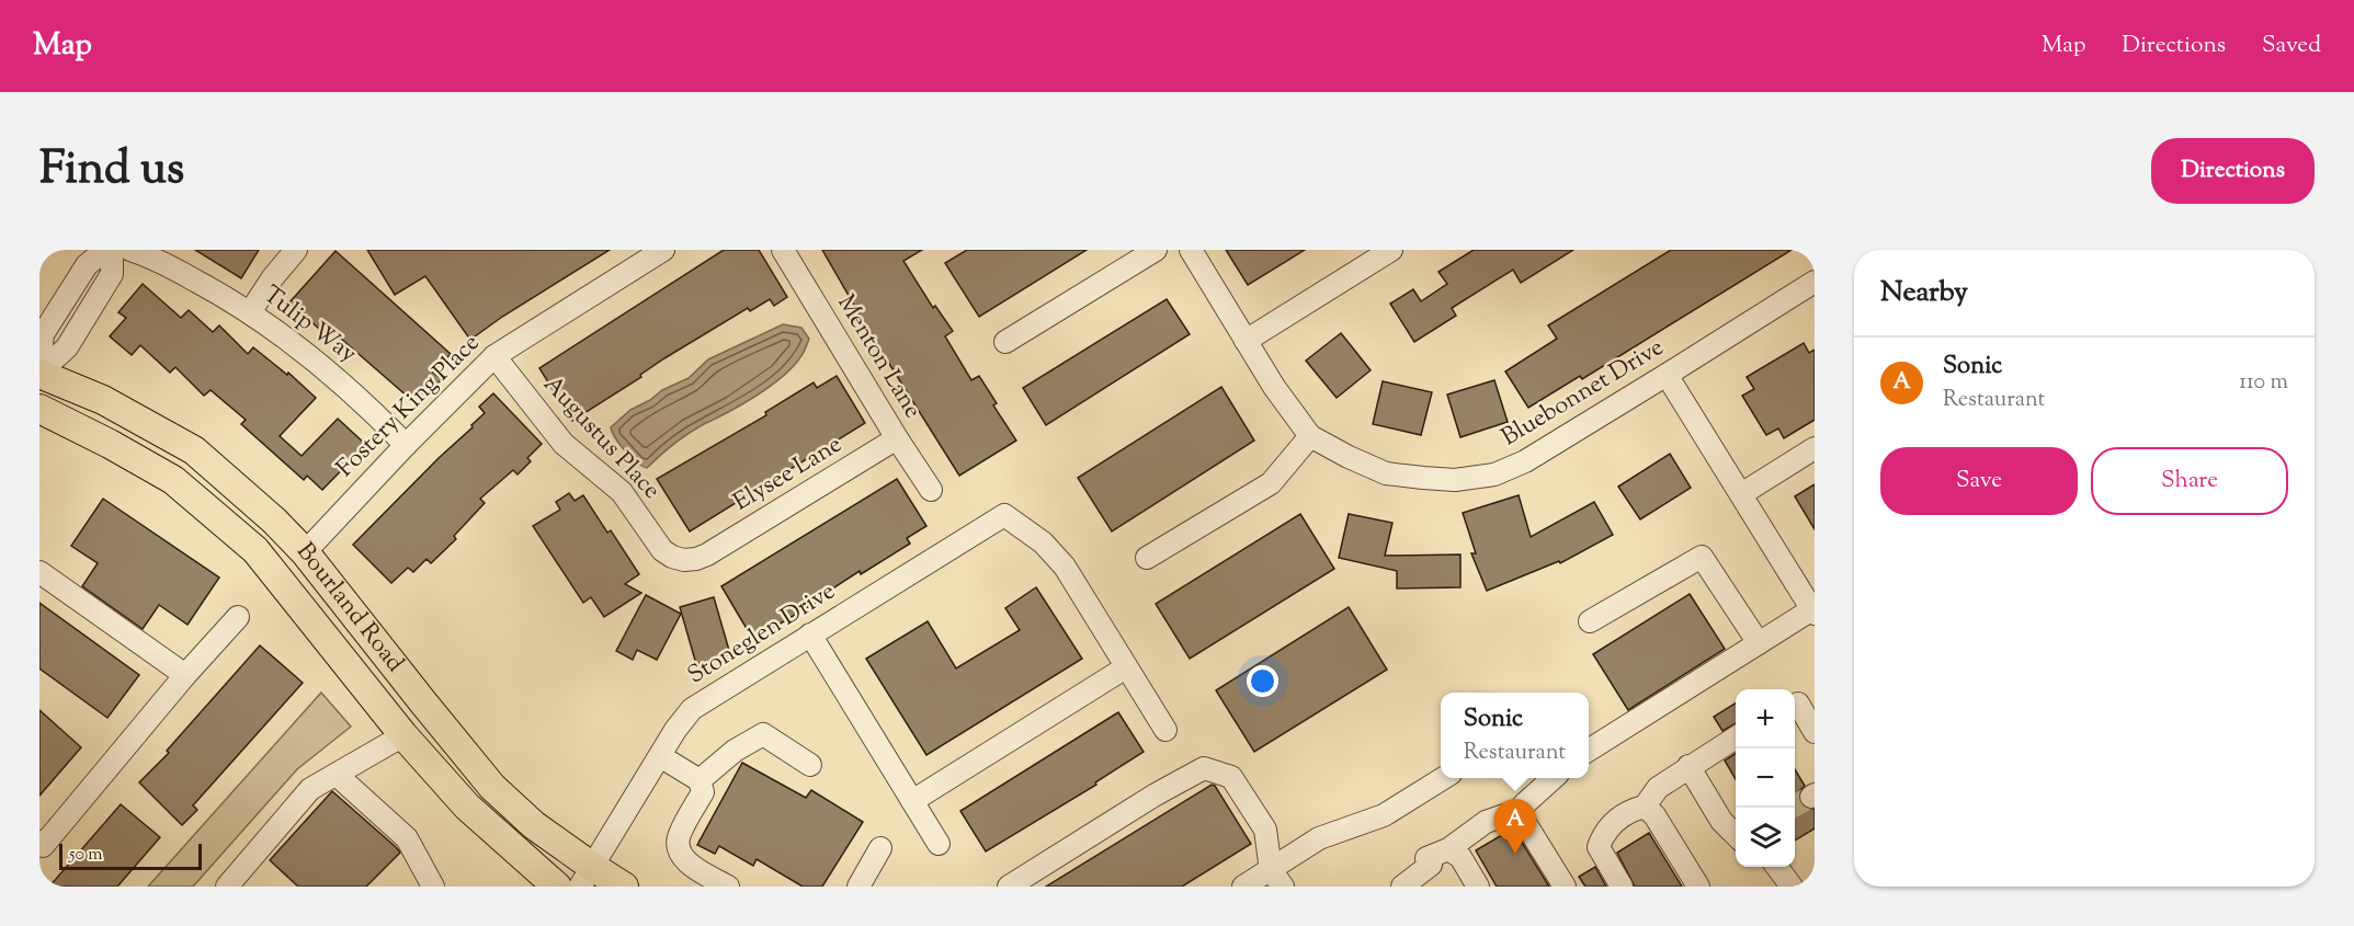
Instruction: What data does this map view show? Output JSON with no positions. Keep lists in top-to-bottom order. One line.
{"streets":{"main road":["Bourland Road"],"street":["Tulip Way","Menton Lane","Bluebonnet Drive","Fostery King Place","Augustus Place","Elysee Lane","Stoneglen Drive"]},"crossings":[["Tulip Way","Fostery King Place"],["Menton Lane","Elysee Lane"],["Fostery King Place","Augustus Place"],["Fostery King Place","Bourland Road"],["Augustus Place","Elysee Lane"],["Bourland Road","Stoneglen Drive"]],"scale_bar":"50 m","page":{"header":"Map","nav":["Map","Directions","Saved"],"title":"Find us","buttons":["Directions",["Save","Share"]],"heading":"Nearby","list":[{"mark":"A","name":"Sonic","note":"Restaurant","value":"110 m"}],"map_buttons":["+","−"],"popup":["Sonic","Restaurant"],"pins":"A","scale":"50 m"}}
